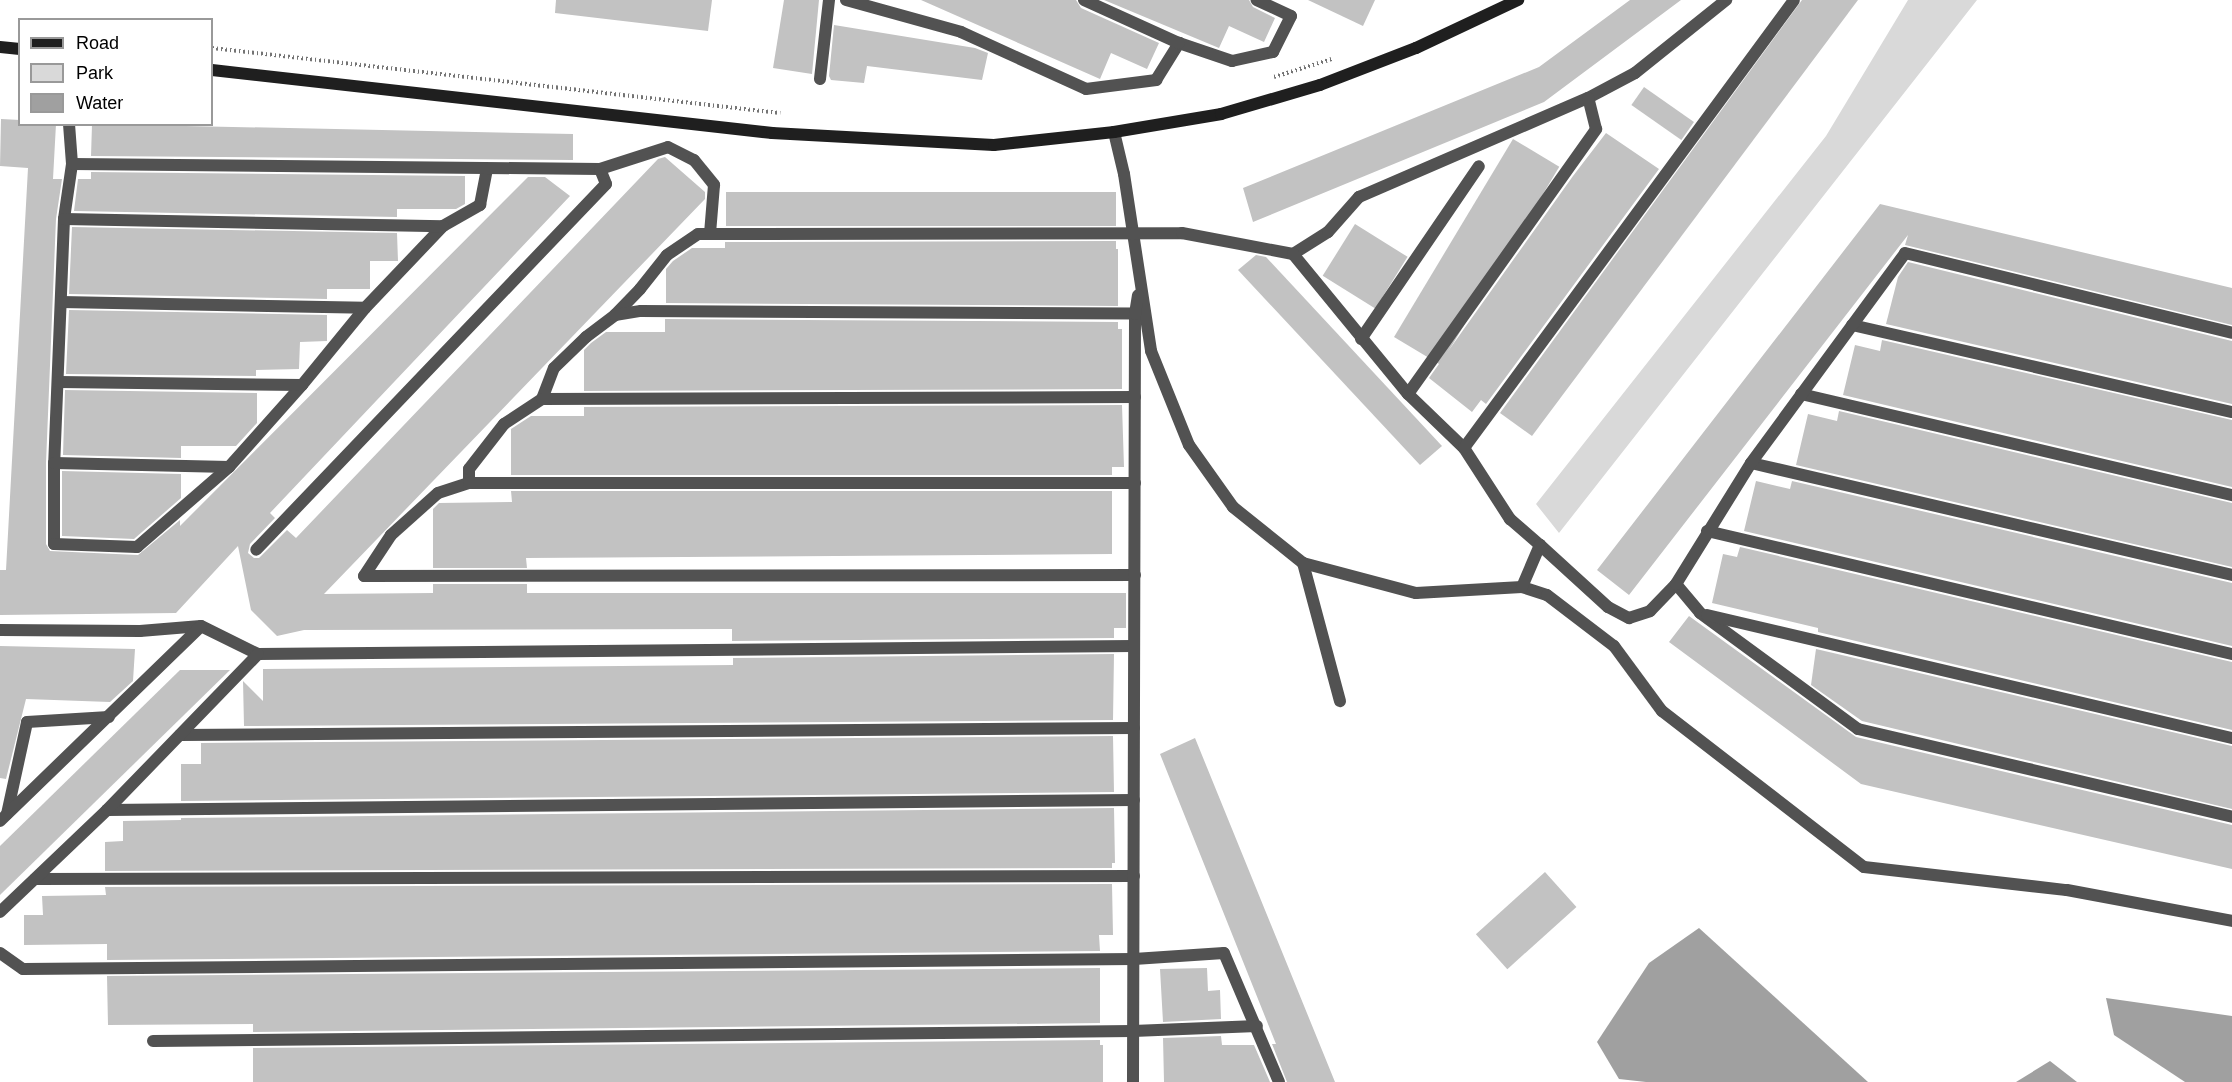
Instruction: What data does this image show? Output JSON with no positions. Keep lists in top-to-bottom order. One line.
{"legend":["Road","Park","Water"]}
